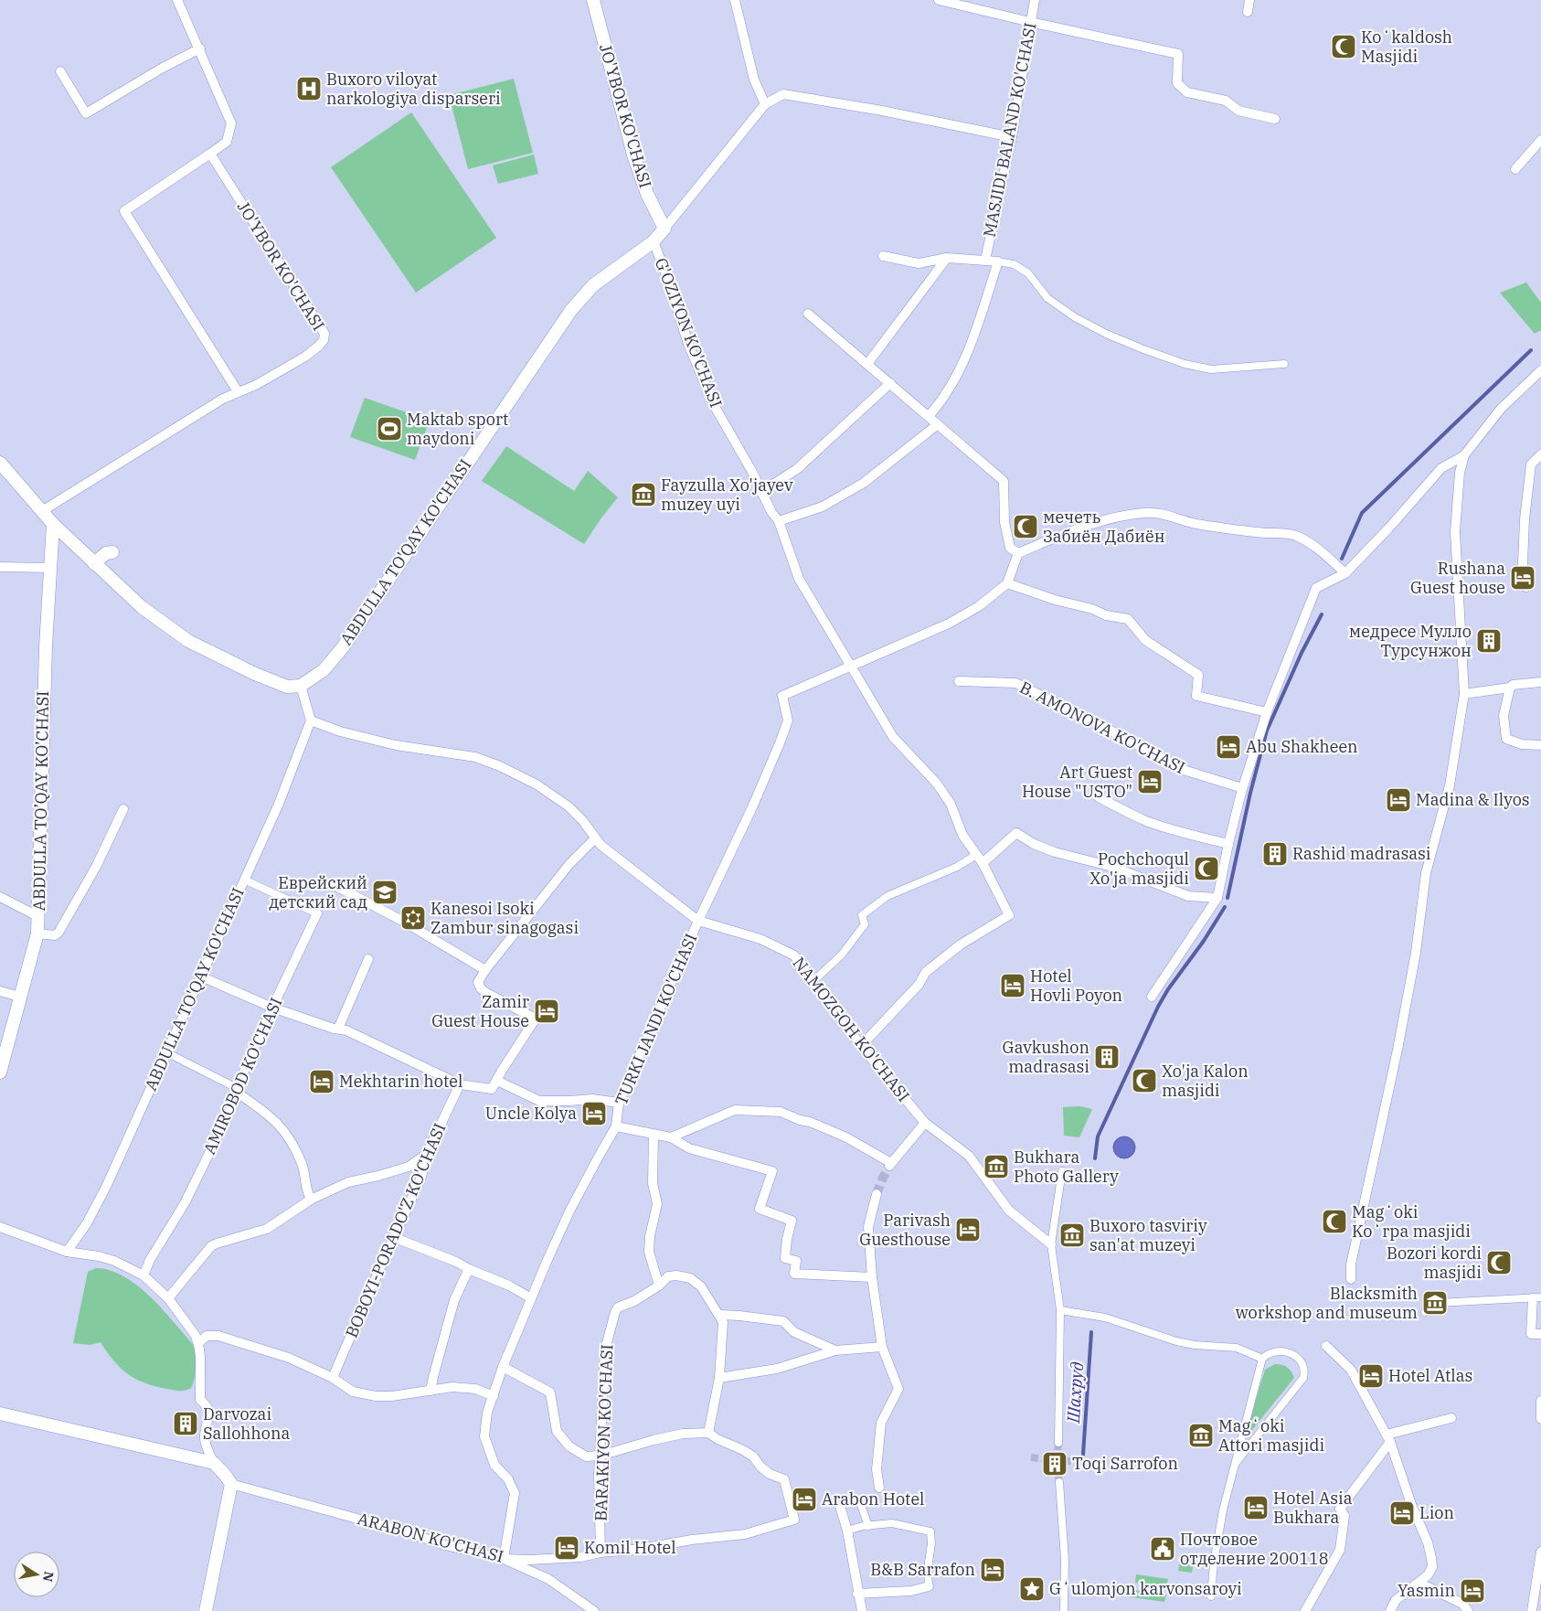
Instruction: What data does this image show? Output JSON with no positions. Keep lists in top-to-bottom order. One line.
{"streets":{"street":["JO'YBOR KO'CHASI","MASJIDI BALAND KO'CHASI","G'OZIYON KO'CHASI","ABDULLA TO'QAY KO'CHASI","B. AMONOVA KO'CHASI","ABDULLA TO’QAY KO’CHASI","TURKI JANDI KO'CHASI","NAMOZGOH KO'CHASI","AMIROBOD KO'CHASI","BOBOYI-PORADO'Z KO'CHASI","BARAKIYON KO'CHASI","ARABON KO'CHASI"]},"crossings":[["JO'YBOR KO'CHASI","ABDULLA TO'QAY KO'CHASI"],["G'OZIYON KO'CHASI","ABDULLA TO'QAY KO'CHASI"],["G'OZIYON KO'CHASI","TURKI JANDI KO'CHASI"],["G'OZIYON KO'CHASI","NAMOZGOH KO'CHASI"],["ABDULLA TO'QAY KO'CHASI","NAMOZGOH KO'CHASI"],["TURKI JANDI KO'CHASI","NAMOZGOH KO'CHASI"],["TURKI JANDI KO'CHASI","ARABON KO'CHASI"],["BARAKIYON KO'CHASI","ARABON KO'CHASI"]],"water":["Шахруд"],"places":{"mosque":["Koʻkaldosh Masjidi","мечеть Забиён Дабиён","Pochchoqul Xo'ja masjidi","Xo'ja Kalon masjidi","Magʻoki Koʻrpa masjidi","Bozori kordi masjidi"],"hospital":["Buxoro viloyat narkologiya disparseri"],"sports":["Maktab sport maydoni"],"museum":["Fayzulla Xo'jayev muzey uyi","Bukhara Photo Gallery","Buxoro tasviriy san'at muzeyi","Blacksmith workshop and museum","Magʻoki Attori masjidi"],"hotel":["Rushana Guest house","Abu Shakheen","Art Guest House \"USTO\"","Madina & Ilyos","Hotel Hovli Poyon","Zamir Guest House","Mekhtarin hotel","Uncle Kolya","Parivash Guesthouse","Hotel Atlas","Arabon Hotel","Hotel Asia Bukhara","Lion","Komil Hotel","B&B Sarrafon","Yasmin"],"building":["медресе Мулло Турсунжон","Rashid madrasasi","Gavkushon madrasasi","Darvozai Sallohhona","Toqi Sarrofon"],"school or university":["Еврейский детский сад"],"synagogue":["Kanesoi Isoki Zambur sinagogasi"],"public building":["Почтовое отделение 200118"],"place":["Gʻulomjon karvonsaroyi"]},"north":"right"}
